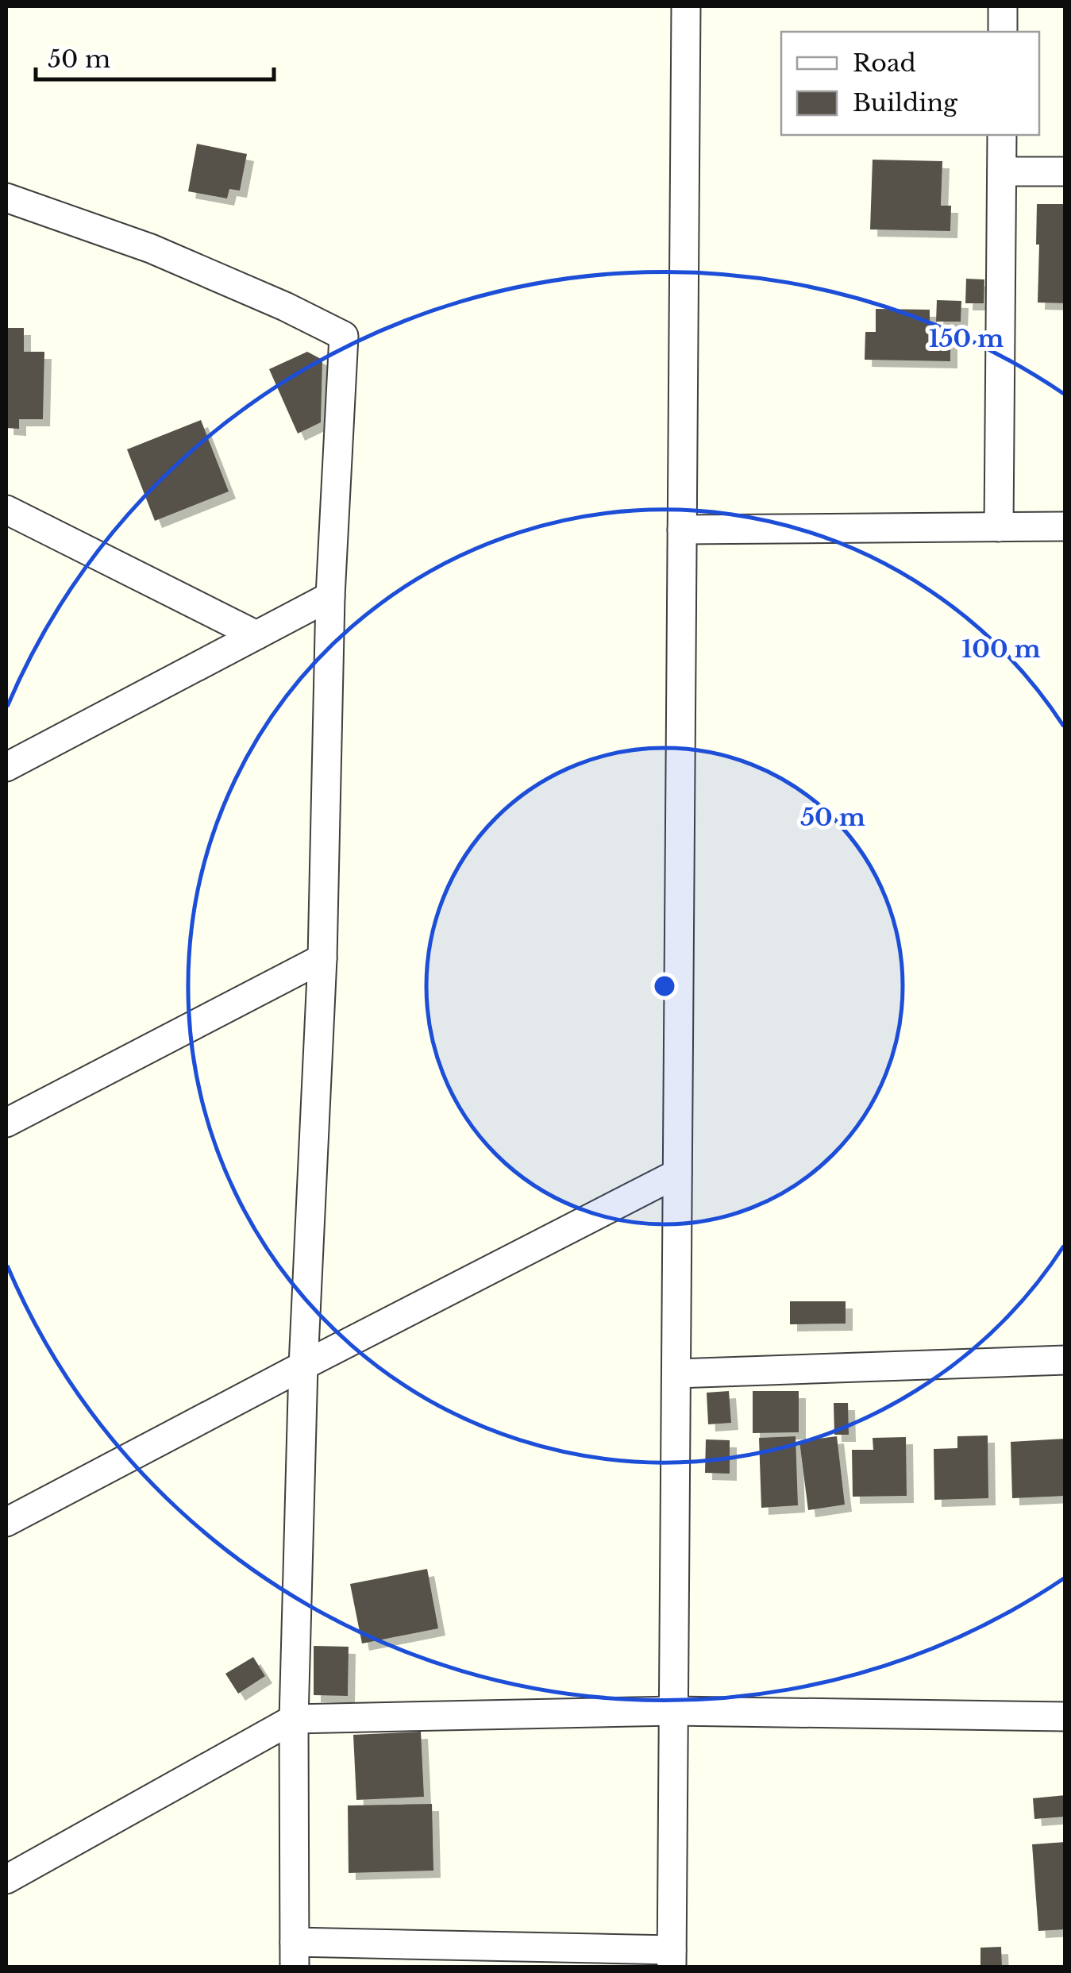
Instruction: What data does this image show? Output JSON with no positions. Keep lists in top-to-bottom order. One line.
{"legend":["Road","Building"],"scale_bar":"50 m","rings":["150 m","100 m","50 m"]}
